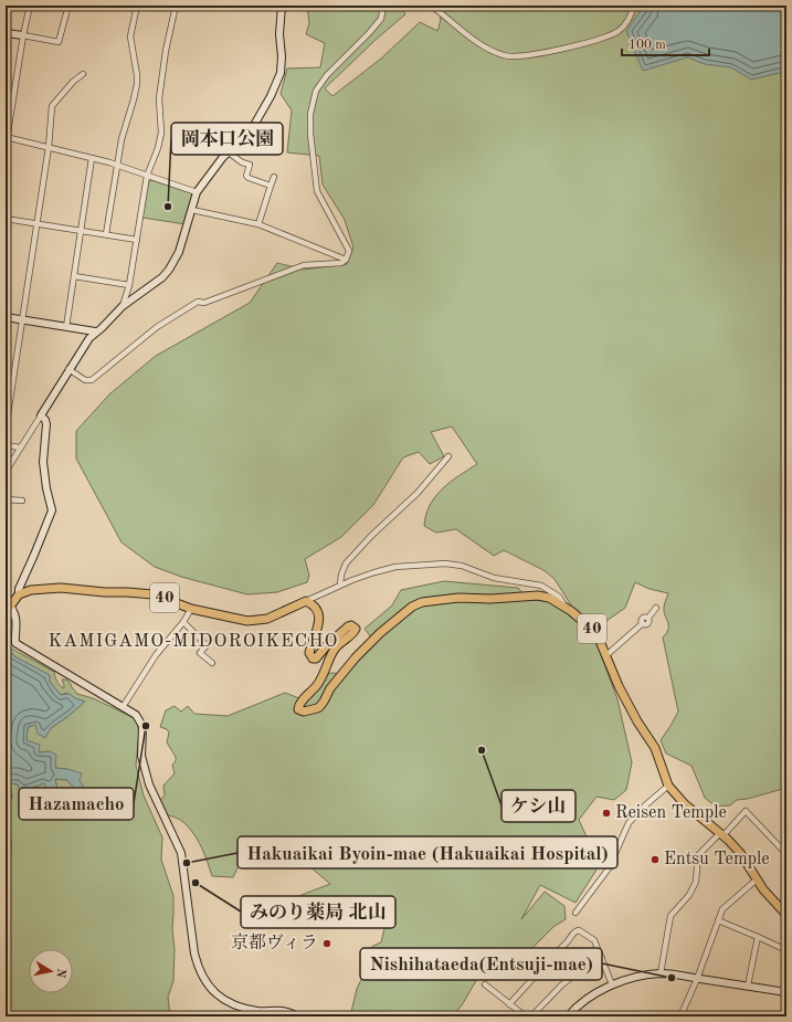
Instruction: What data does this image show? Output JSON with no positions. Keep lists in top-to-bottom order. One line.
{"streets":{"main road":["40"]},"districts":["KAMIGAMO-MIDOROIKECHO"],"places":["岡本口公園","Hazamacho","ケシ山","Reisen Temple","Entsu Temple","Hakuaikai Byoin-mae (Hakuaikai Hospital)","みのり薬局 北山","京都ヴィラ","Nishihataeda(Entsuji-mae)"],"scale_bar":"100 m","north":"right"}
